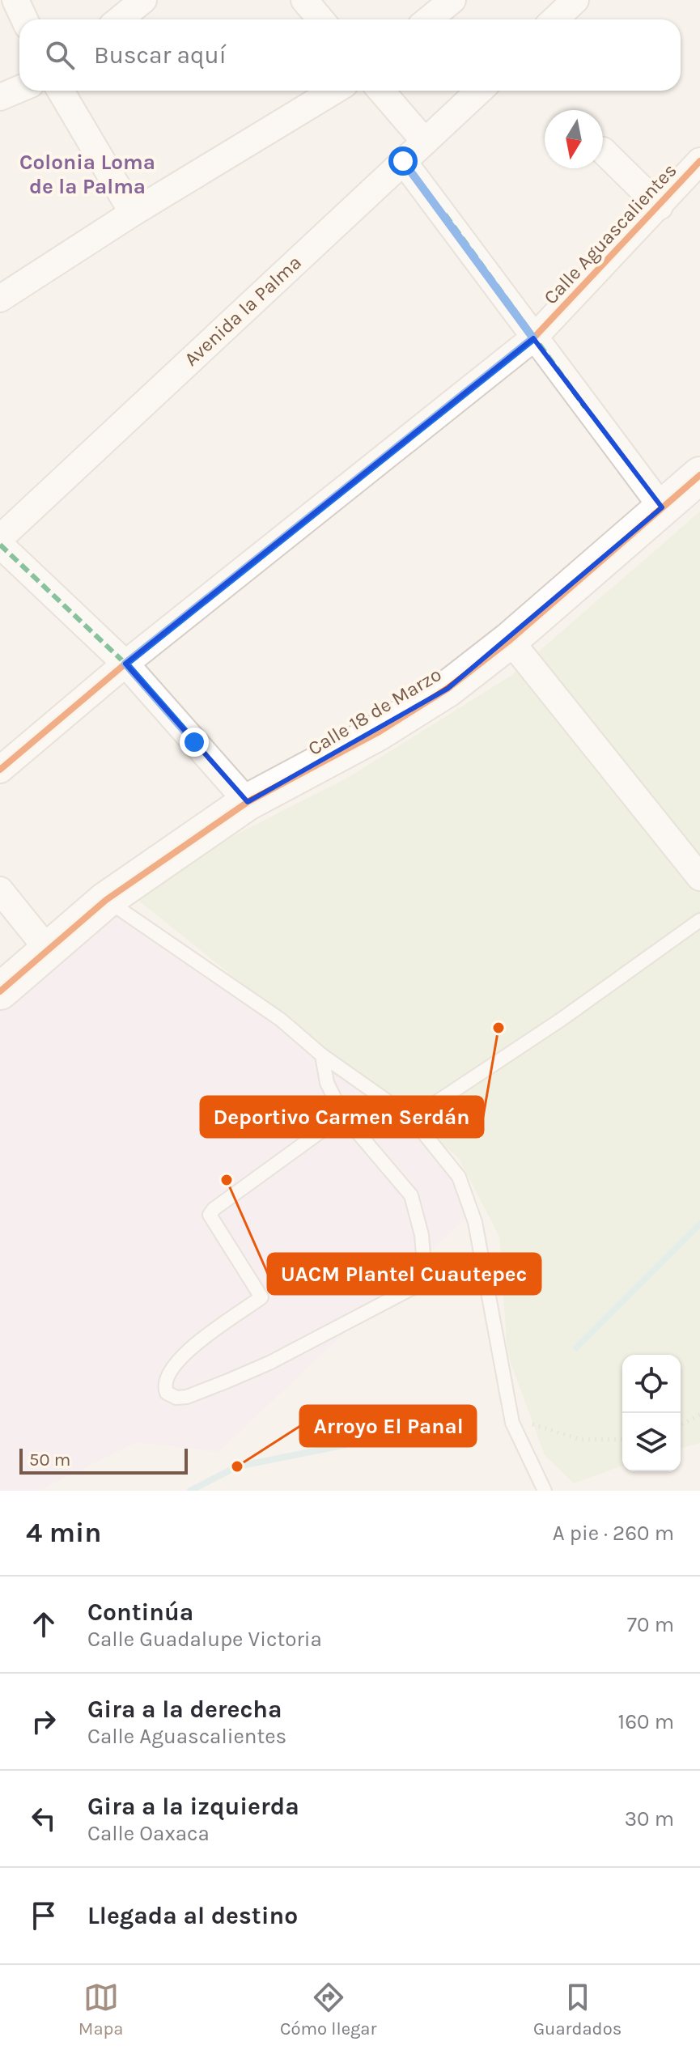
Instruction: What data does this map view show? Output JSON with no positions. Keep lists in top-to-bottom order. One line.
{"streets":{"street":["Calle Aguascalientes","Avenida la Palma","Calle 18 de Marzo"]},"districts":["Colonia Loma de la Palma"],"places":["Deportivo Carmen Serdán","UACM Plantel Cuautepec","Arroyo El Panal"],"scale_bar":"50 m","north":"bottom","page":{"search":"Buscar aquí","scale":"50 m","heading":["4 min","A pie · 260 m"],"list":[["Continúa","Calle Guadalupe Victoria","70 m"],["Gira a la derecha","Calle Aguascalientes","160 m"],["Gira a la izquierda","Calle Oaxaca","30 m"],"Llegada al destino"],"nav":["Mapa","Cómo llegar","Guardados"]}}
